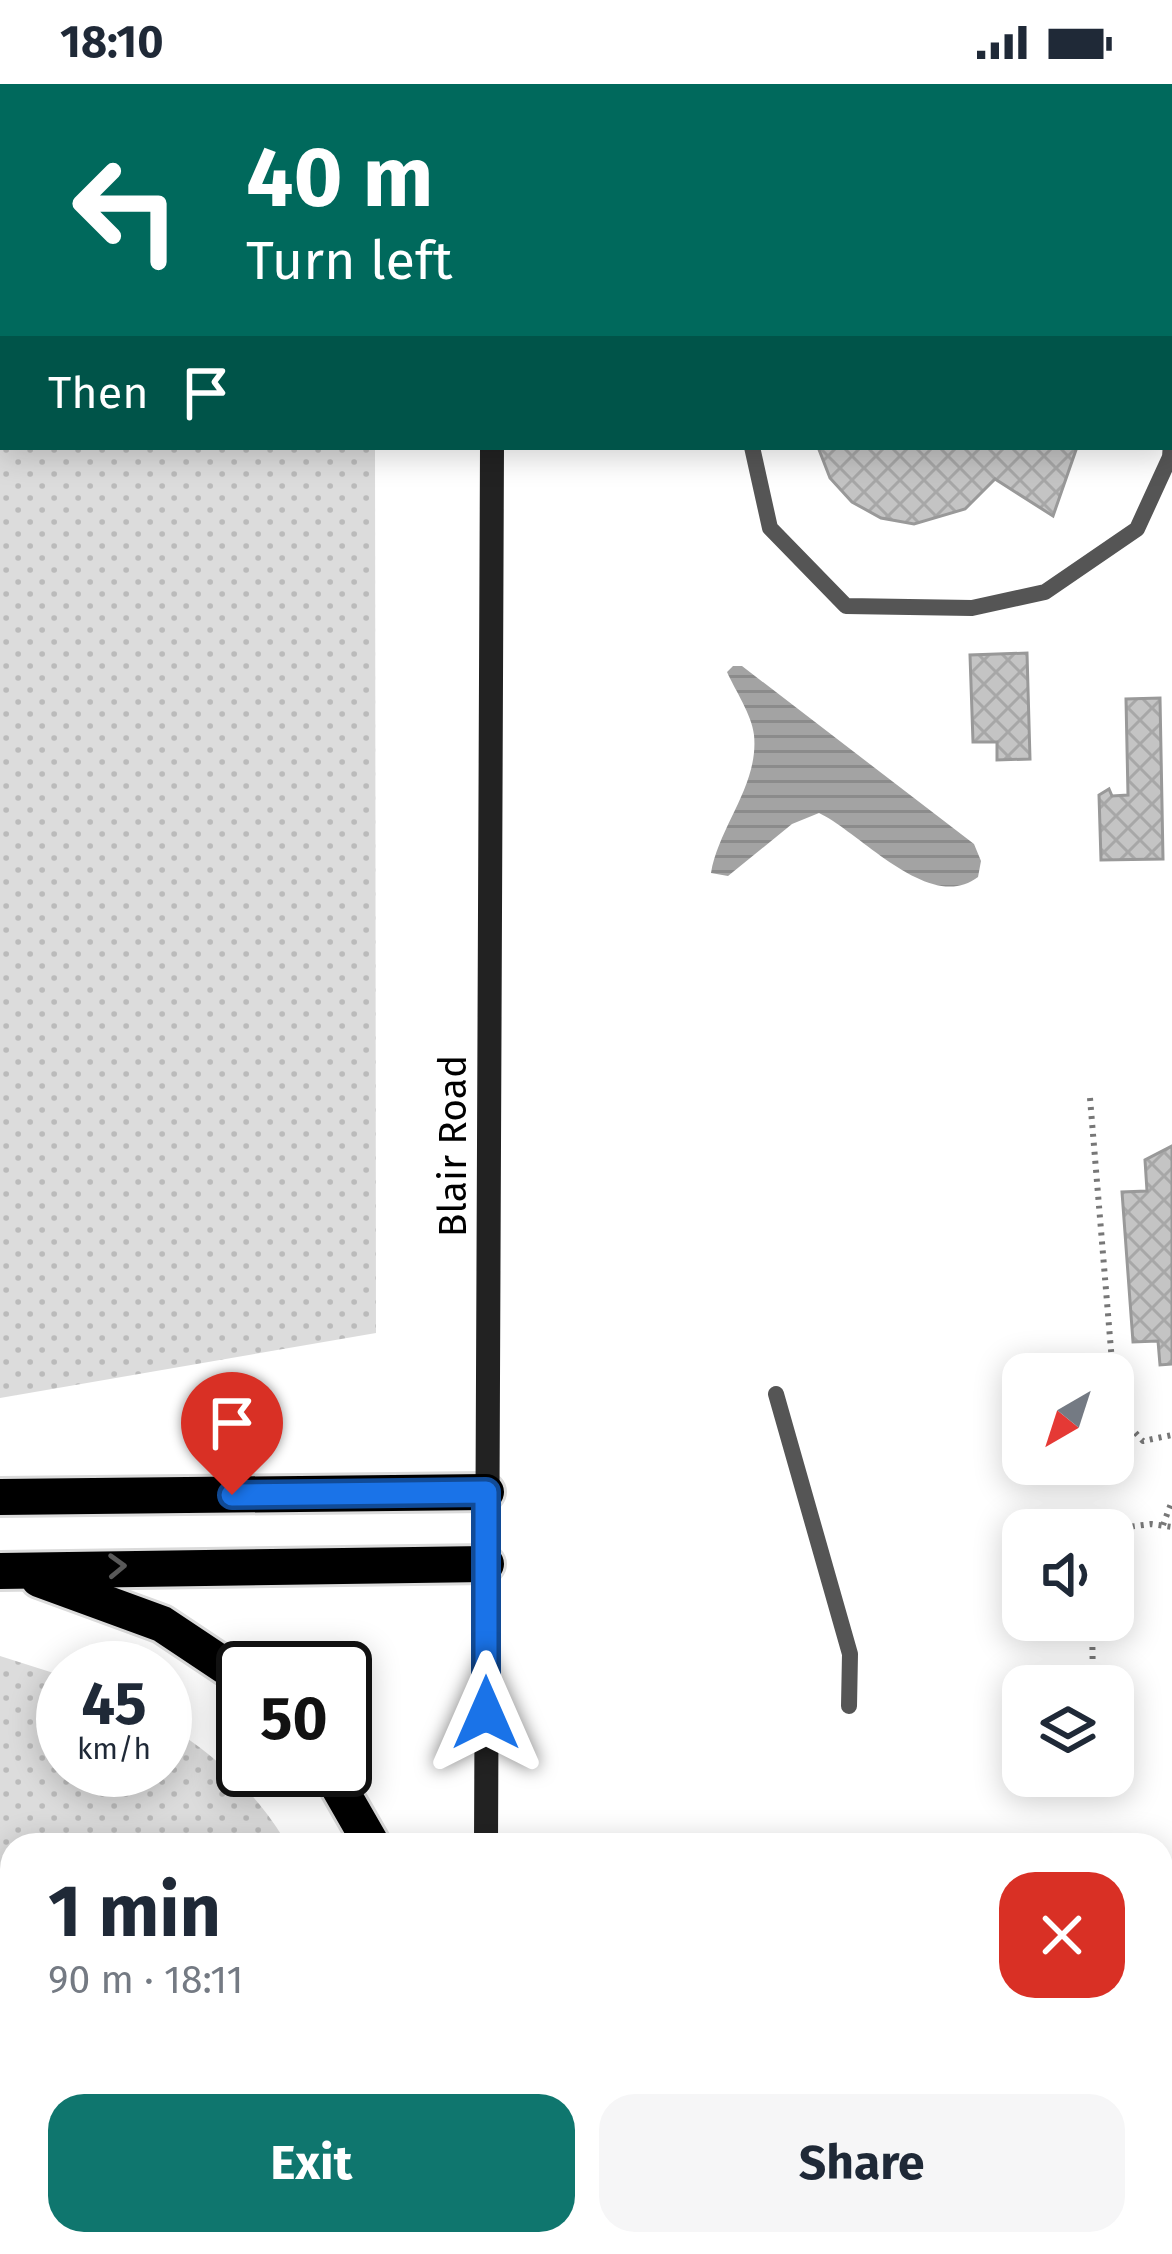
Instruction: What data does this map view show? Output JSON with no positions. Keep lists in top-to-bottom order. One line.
{"streets":{"main road":["Blair Road"]},"north":"bottom left","page":{"status":"18:10","turn":["40 m","Turn left"],"then":"Then","speed":"45 km/h","limit":"50","heading":["1 min","90 m · 18:11"],"buttons":["Exit","Share"]}}
